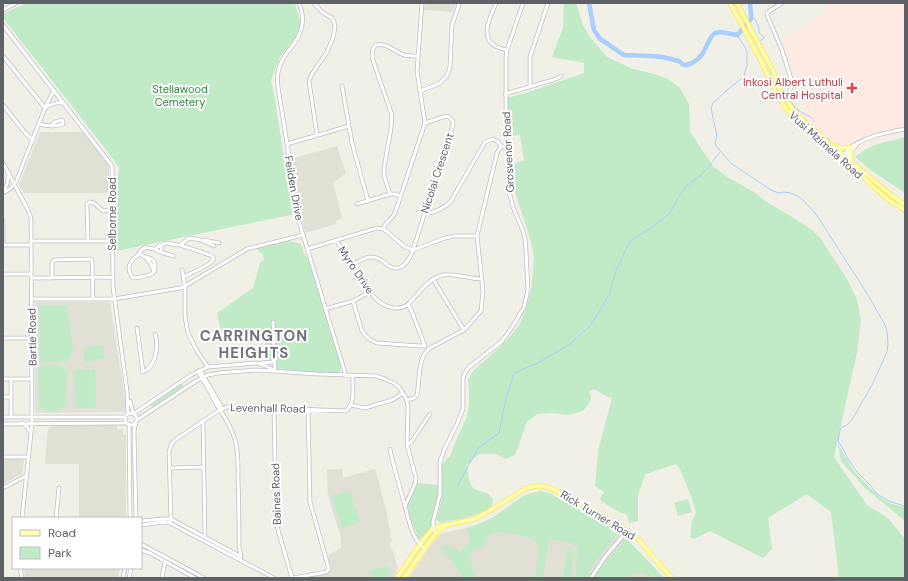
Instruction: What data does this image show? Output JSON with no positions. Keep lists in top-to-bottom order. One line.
{"streets":{"main road":["Vusi Mzimela Road","Rick Turner Road"],"street":["Grosvenor Road","Nicolai Crescent","Feilden Drive","Selborne Road","Myro Drive","Bartle Road","Levenhall Road","Baines Road"]},"crossings":[["Grosvenor Road","Rick Turner Road"],["Nicolai Crescent","Myro Drive"],["Levenhall Road","Baines Road"]],"districts":["CARRINGTON HEIGHTS"],"parks":["Stellawood Cemetery"],"places":{"health":["Inkosi Albert Luthuli Central Hospital"]},"legend":["Road","Park"]}
